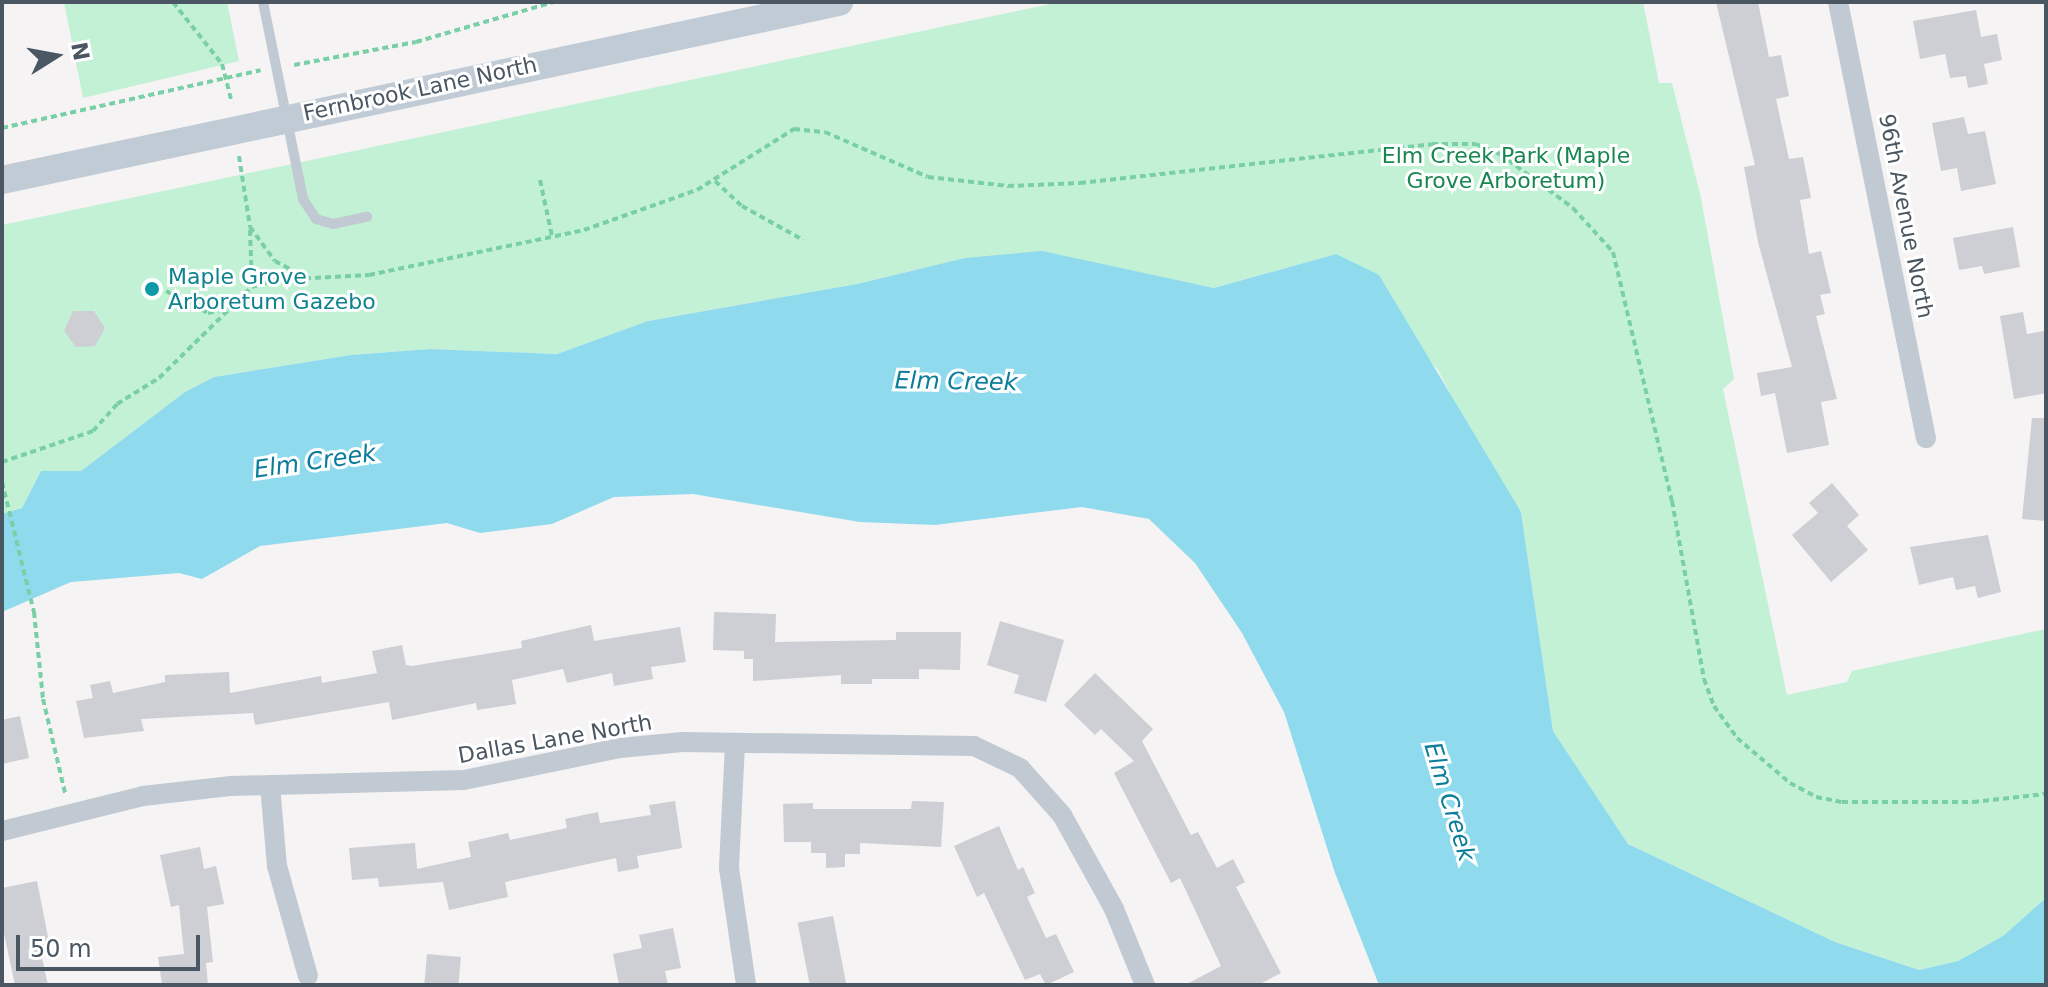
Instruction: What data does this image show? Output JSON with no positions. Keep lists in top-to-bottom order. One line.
{"streets":{"street":["Fernbrook Lane North","96th Avenue North","Dallas Lane North"]},"water":["Elm Creek"],"parks":["Elm Creek Park (Maple Grove Arboretum)"],"places":["Maple Grove Arboretum Gazebo"],"scale_bar":"50 m","north":"right"}
